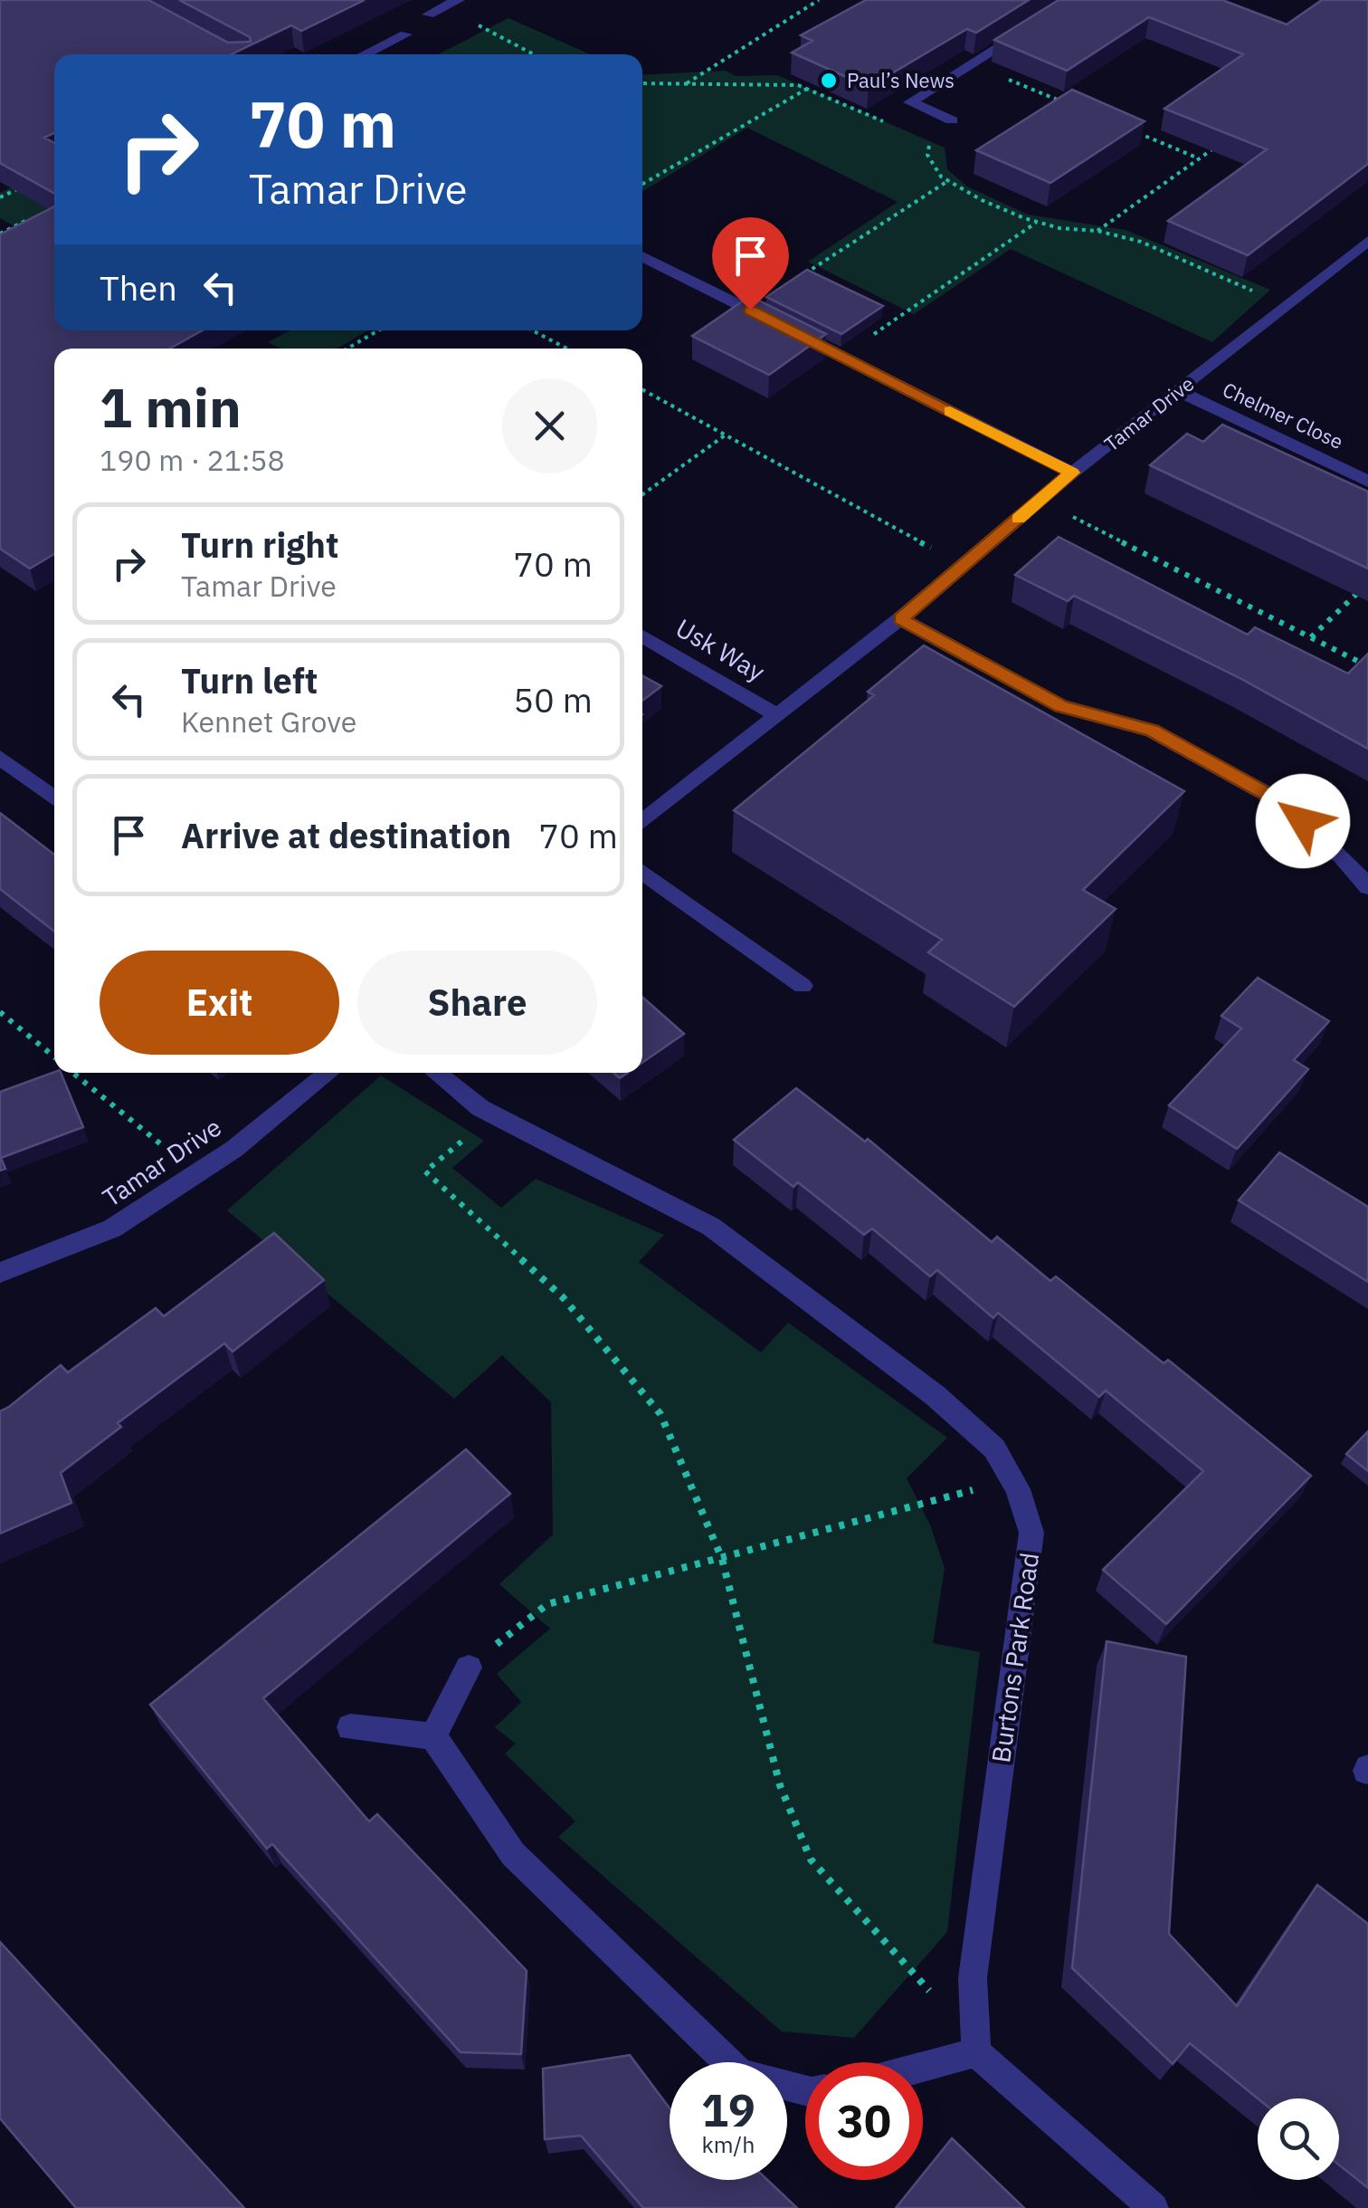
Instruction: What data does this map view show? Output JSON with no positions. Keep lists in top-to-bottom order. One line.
{"streets":{"street":["Tamar Drive","Chelmer Close","Usk Way","Burtons Park Road"]},"crossings":[["Tamar Drive","Chelmer Close"],["Tamar Drive","Usk Way"]],"places":["Paul’s News"],"page":{"turn":["70 m","Tamar Drive"],"then":"Then","heading":["1 min","190 m · 21:58"],"list":[{"name":"Turn right","note":"Tamar Drive","value":"70 m"},{"name":"Turn left","note":"Kennet Grove","value":"50 m"},{"name":"Arrive at destination","value":"70 m"}],"buttons":["Exit","Share"],"speed":"19 km/h","limit":"30"}}
